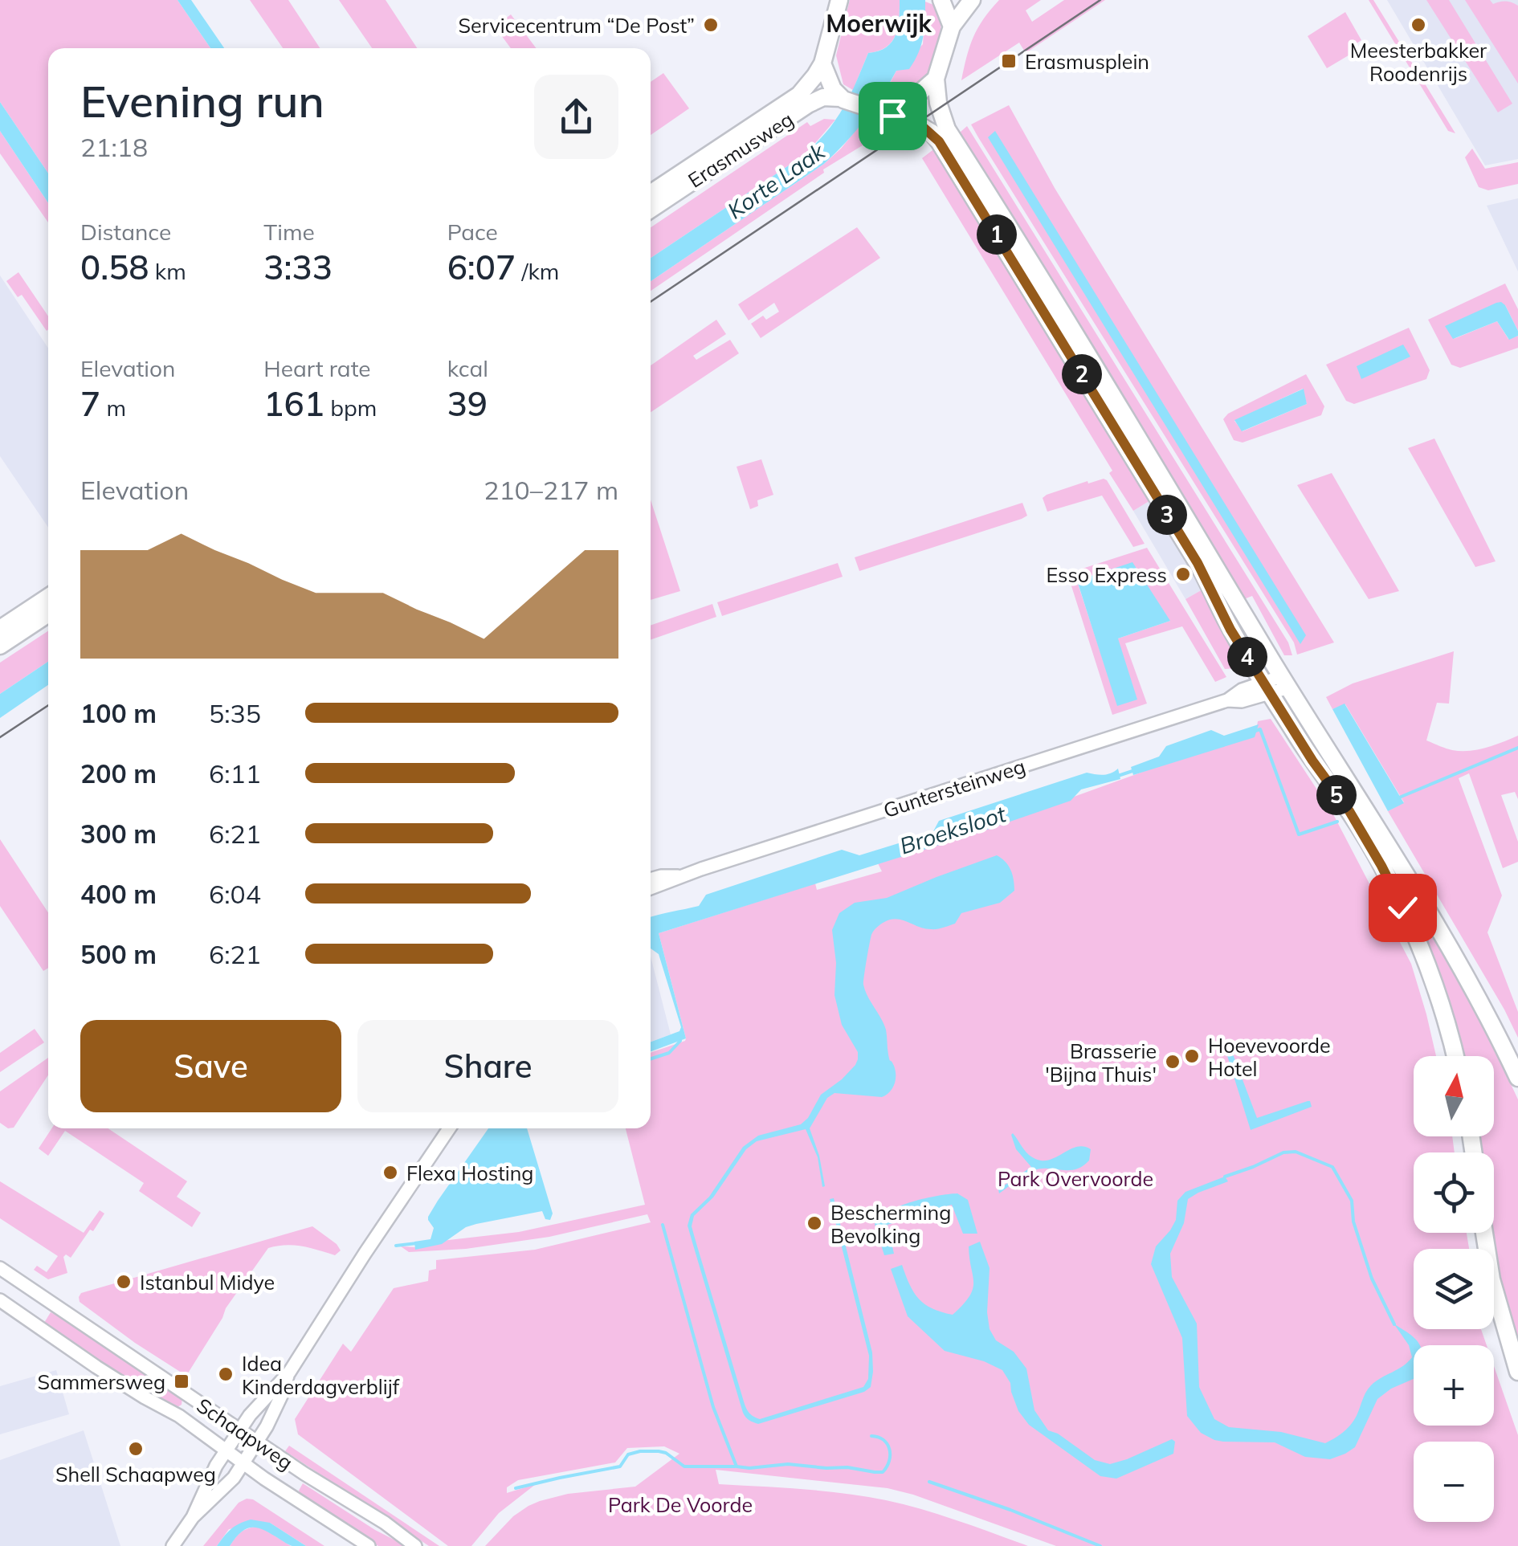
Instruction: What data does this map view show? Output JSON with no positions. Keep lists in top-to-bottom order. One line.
{"streets":{"main road":["Erasmusweg"],"street":["Guntersteinweg","Schaapweg"]},"districts":["Moerwijk"],"water":["Korte Laak","Broeksloot"],"parks":["Park Overvoorde","Park De Voorde"],"places":{"other":["Servicecentrum “De Post”","Meesterbakker Roodenrijs","Esso Express","Hoevevoorde Hotel","Brasserie 'Bijna Thuis'","Flexa Hosting","Bescherming Bevolking","Istanbul Midye","Idea Kinderdagverblijf","Shell Schaapweg"],"transit":["Erasmusplein","Sammersweg"]},"north":"top","page":{"heading":["Evening run","21:18"],"stats":[["Distance","0.58 km"],["Time","3:33"],["Pace","6:07 /km"],["Elevation","7 m"],["Heart rate","161 bpm"],["kcal","39"]],"pins":["1","2","3","4","5"],"chart":["Elevation","210–217 m"],"list":[{"name":"100 m","note":"5:35"},{"name":"200 m","note":"6:11"},{"name":"300 m","note":"6:21"},{"name":"400 m","note":"6:04"},{"name":"500 m","note":"6:21"}],"buttons":["Save","Share"],"map_buttons":["+","−"]}}
